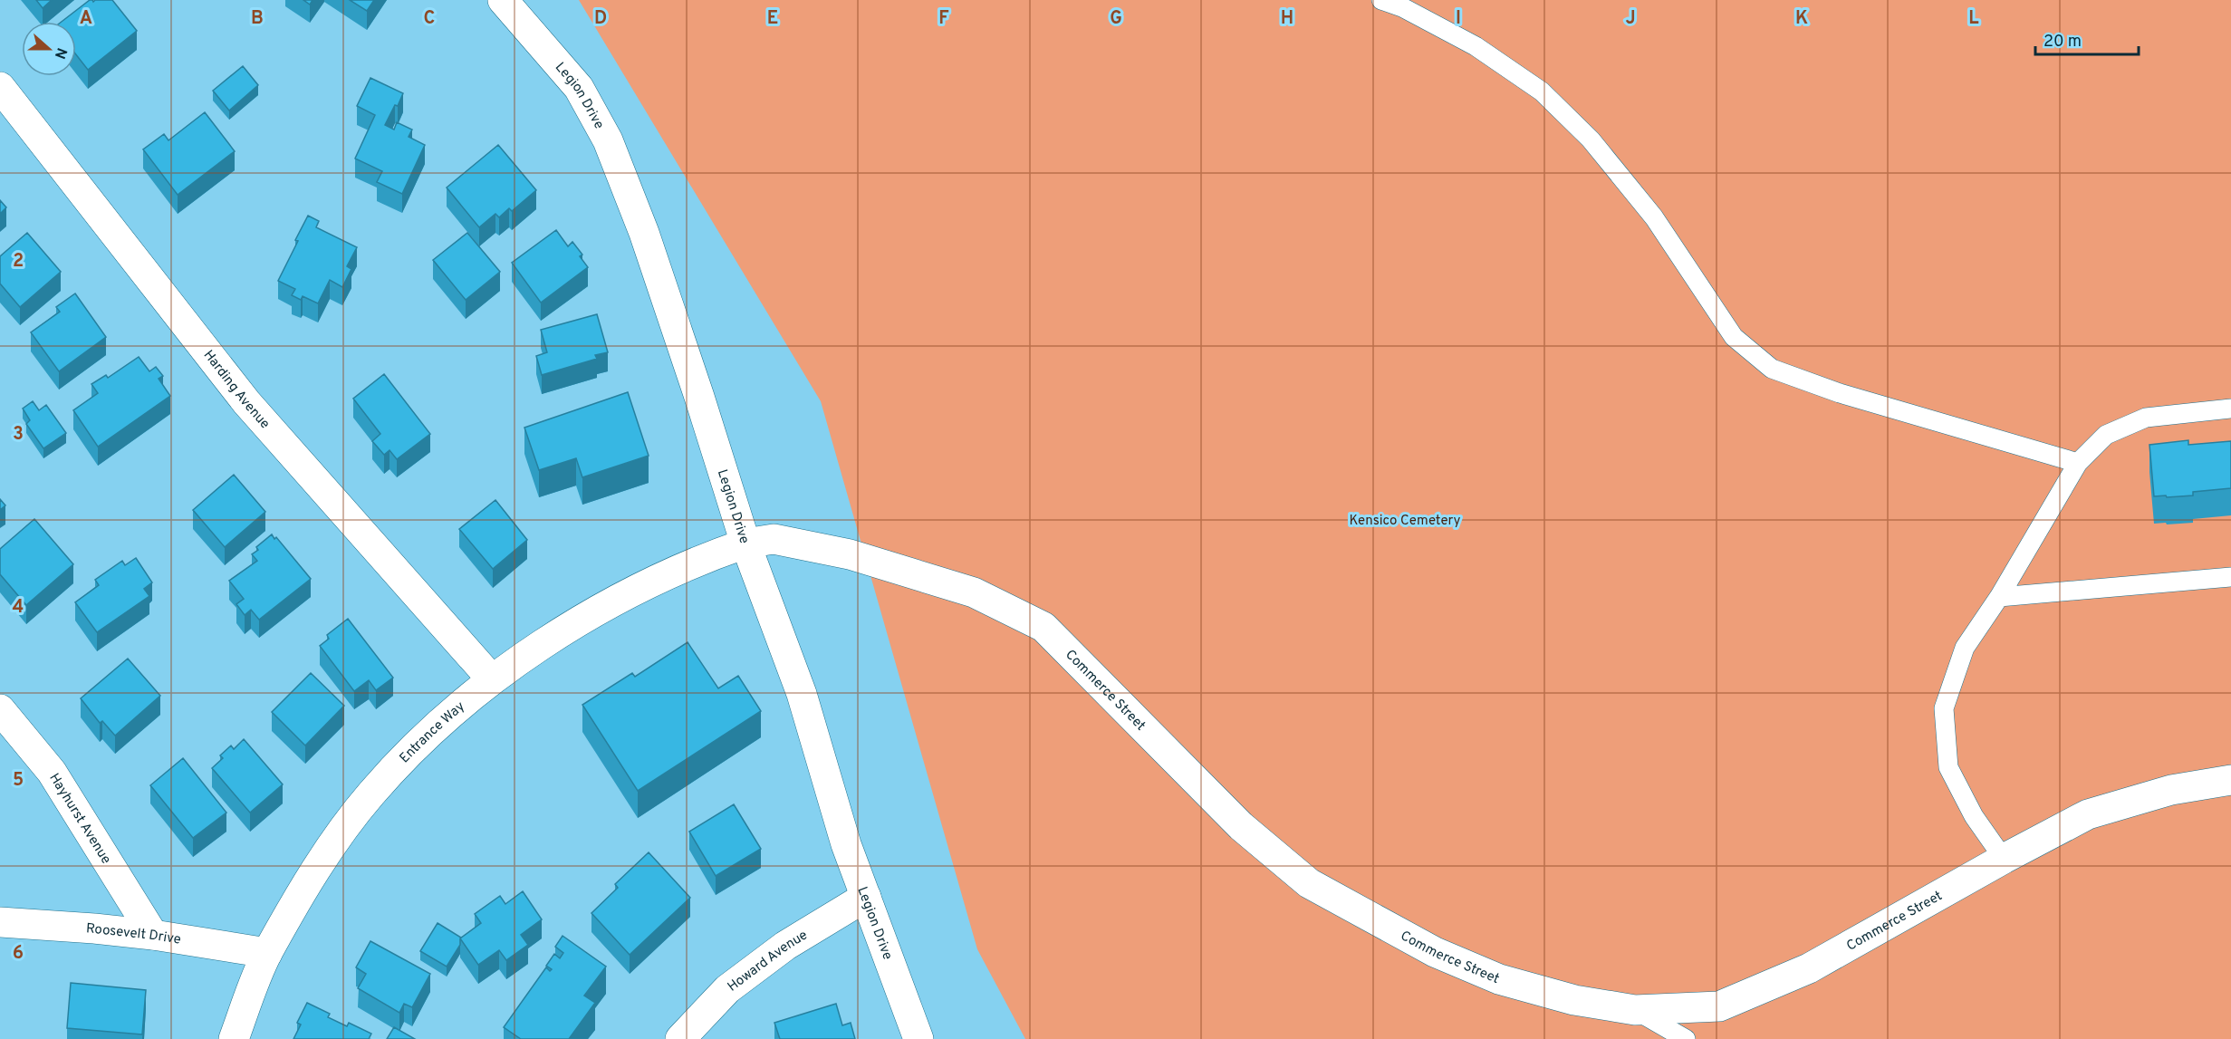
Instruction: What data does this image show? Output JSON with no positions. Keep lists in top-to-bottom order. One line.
{"streets":{"street":["Legion Drive","Harding Avenue","Commerce Street","Entrance Way","Hayhurst Avenue","Roosevelt Drive","Howard Avenue"]},"crossings":[["Legion Drive","Commerce Street"],["Legion Drive","Entrance Way"],["Legion Drive","Howard Avenue"],["Harding Avenue","Entrance Way"],["Commerce Street","Entrance Way"],["Entrance Way","Roosevelt Drive"],["Hayhurst Avenue","Roosevelt Drive"]],"parks":["Kensico Cemetery"],"scale_bar":"20 m","north":"right","grid":{"columns":["A","B","C","D","E","F","G","H","I","J","K","L"],"rows":["2","3","4","5","6"]}}
